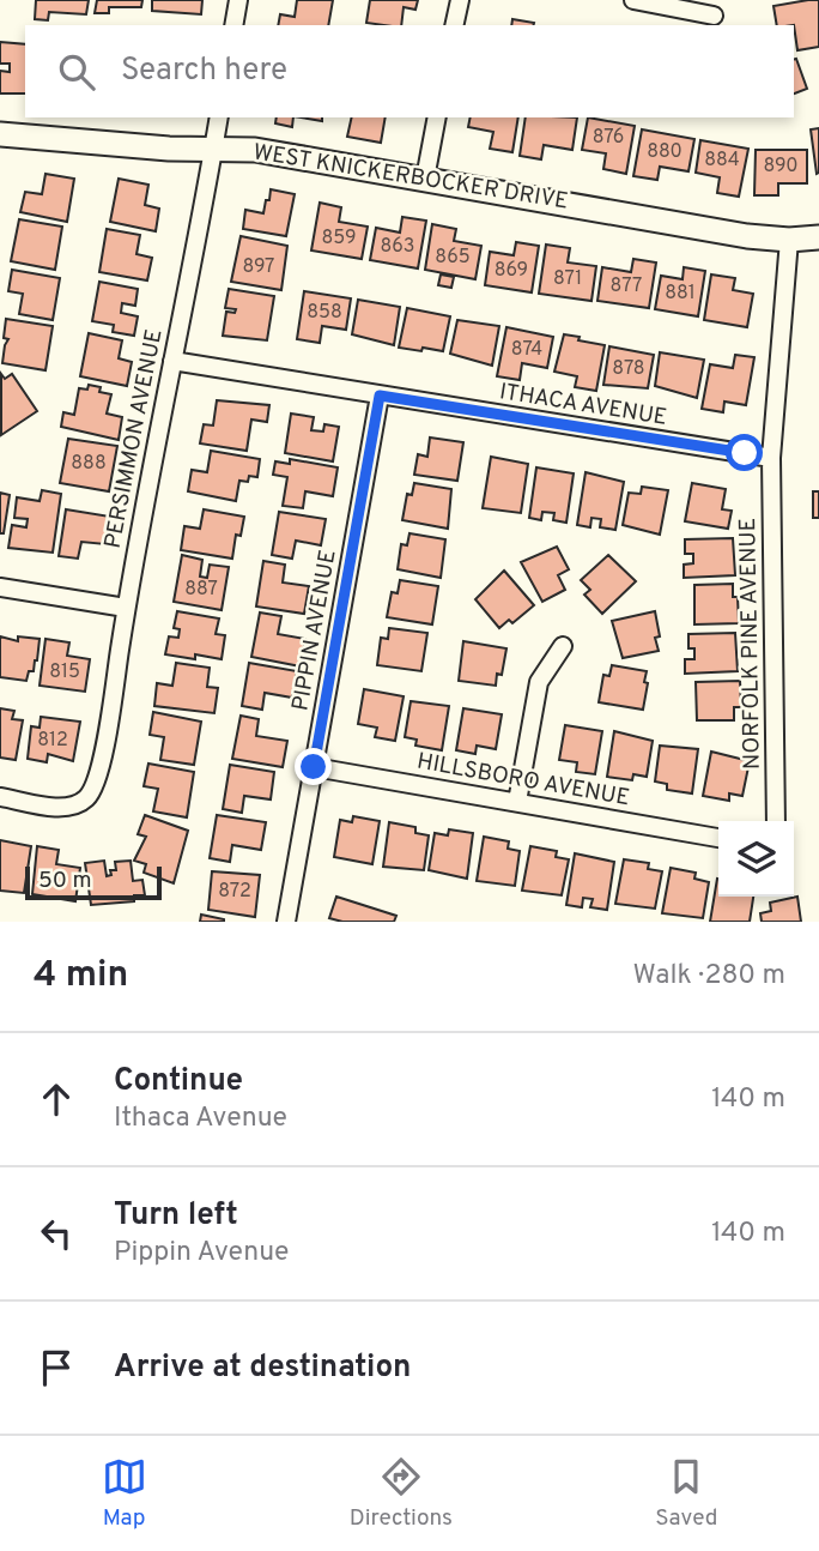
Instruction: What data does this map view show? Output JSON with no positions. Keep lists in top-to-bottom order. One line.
{"streets":{"street":["WEST KNICKERBOCKER DRIVE","ITHACA AVENUE","PERSIMMON AVENUE","PIPPIN AVENUE","NORFOLK PINE AVENUE","HILLSBORO AVENUE"]},"crossings":[["WEST KNICKERBOCKER DRIVE","PERSIMMON AVENUE"],["ITHACA AVENUE","PERSIMMON AVENUE"],["ITHACA AVENUE","PIPPIN AVENUE"],["ITHACA AVENUE","NORFOLK PINE AVENUE"],["PIPPIN AVENUE","HILLSBORO AVENUE"]],"house_numbers":["876","880","884","890","859","863","865","897","869","871","877","881","858","874","878","888","887","815","812","872"],"scale_bar":"50 m","page":{"search":"Search here","scale":"50 m","heading":["4 min","Walk · 280 m"],"list":[["Continue","Ithaca Avenue","140 m"],["Turn left","Pippin Avenue","140 m"],"Arrive at destination"],"nav":["Map","Directions","Saved"]}}
